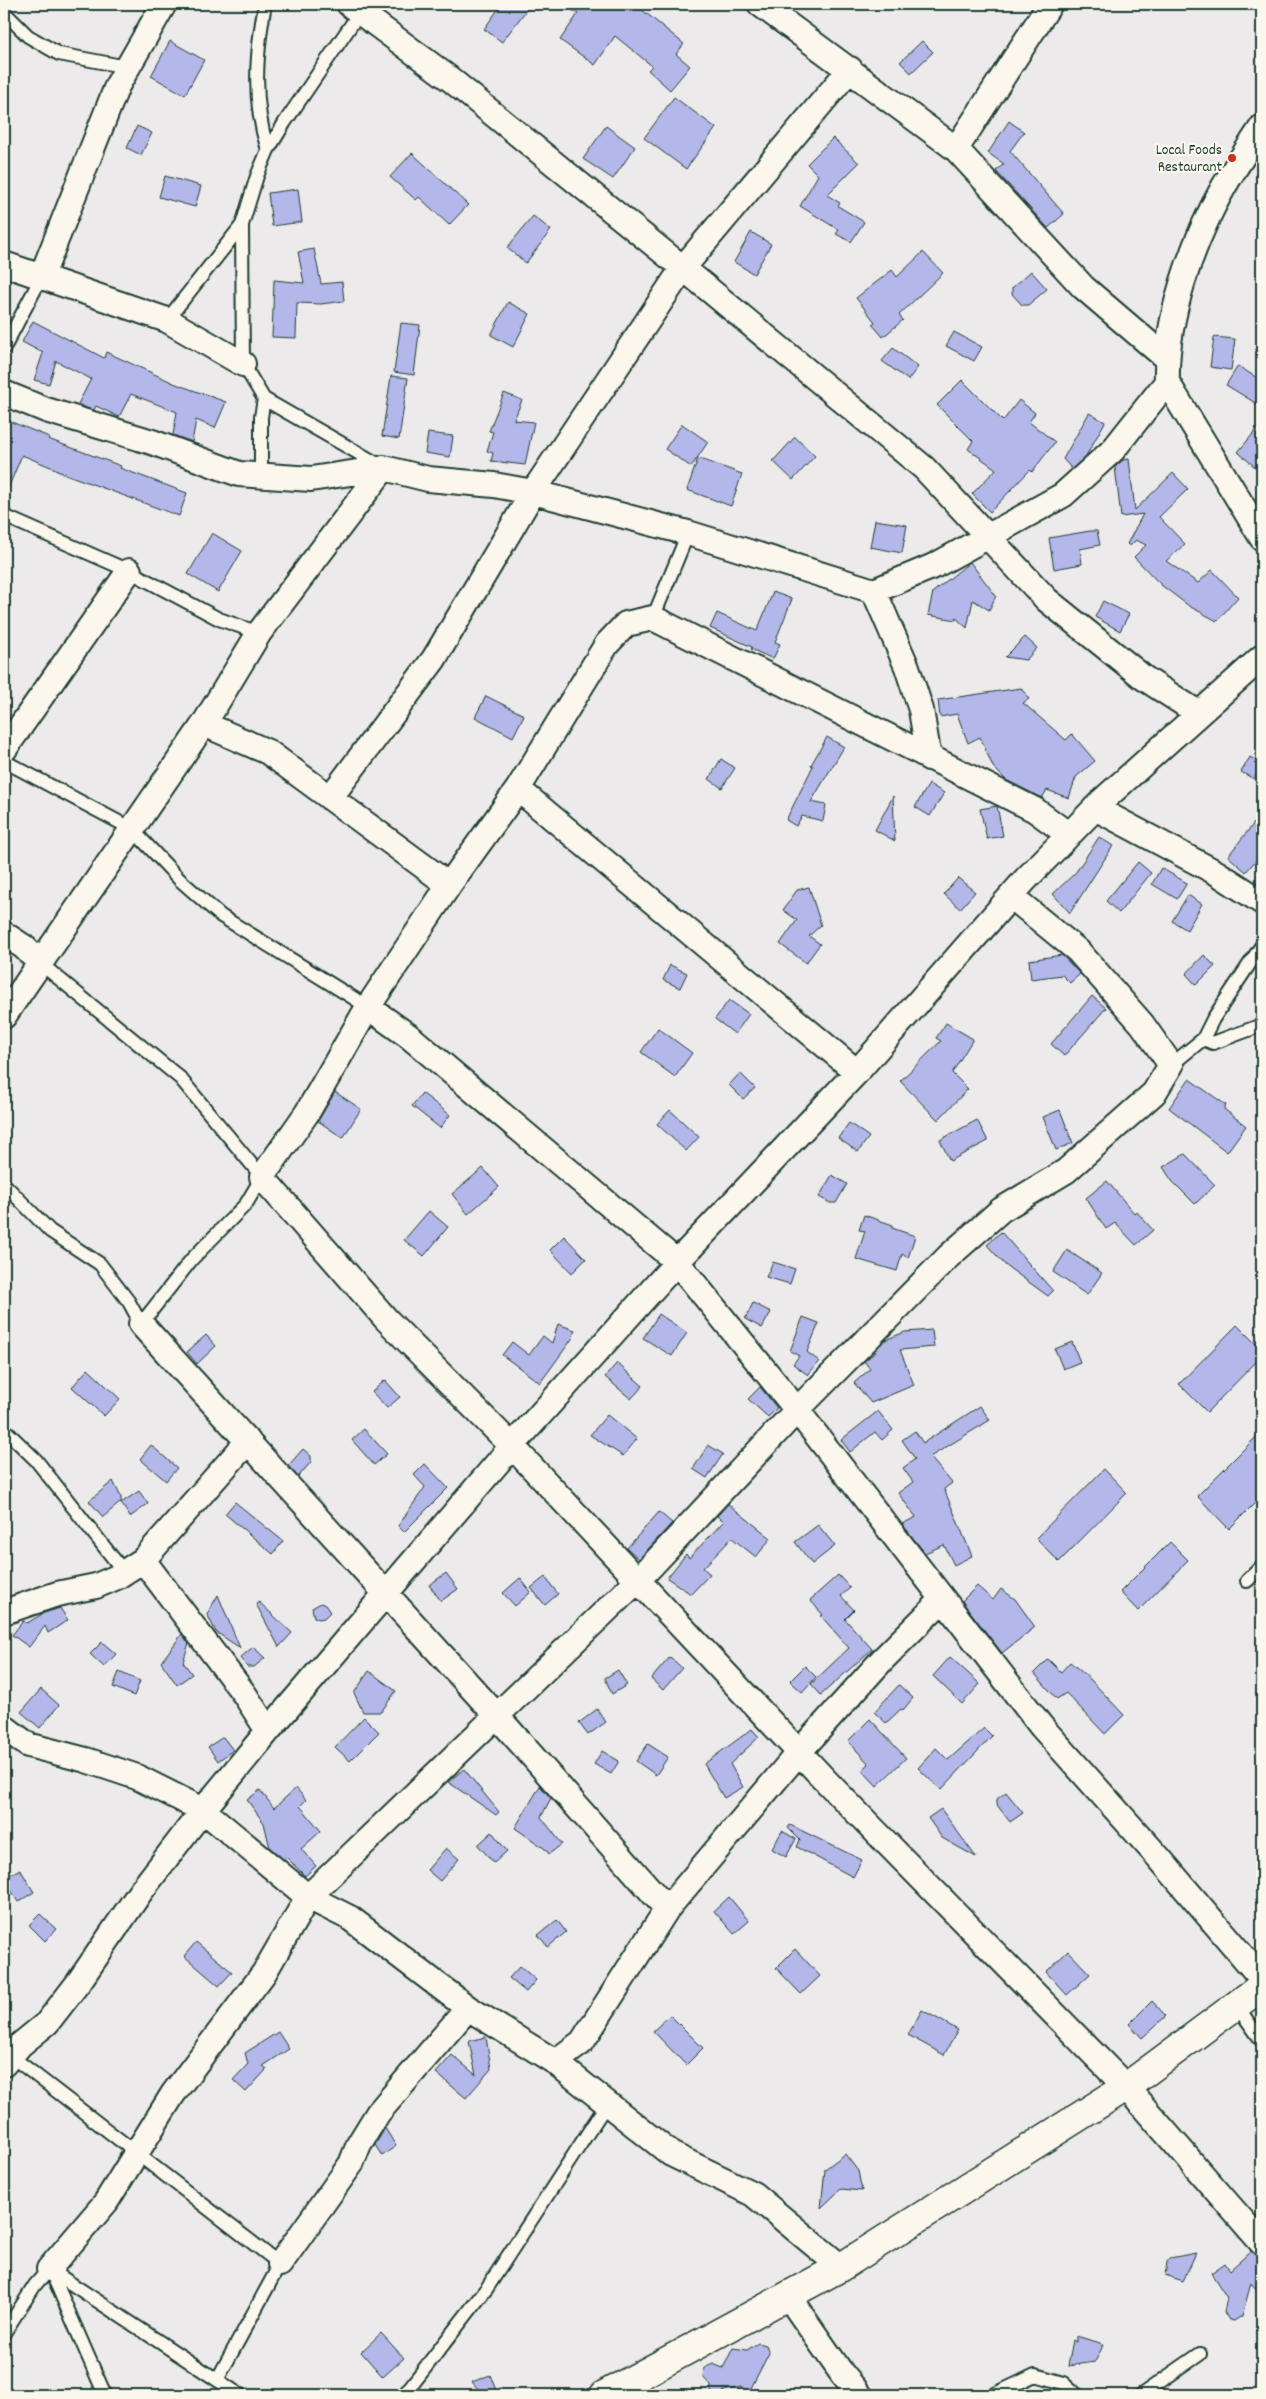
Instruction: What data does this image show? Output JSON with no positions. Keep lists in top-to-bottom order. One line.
{"places":["Local Foods Restaurant"]}
